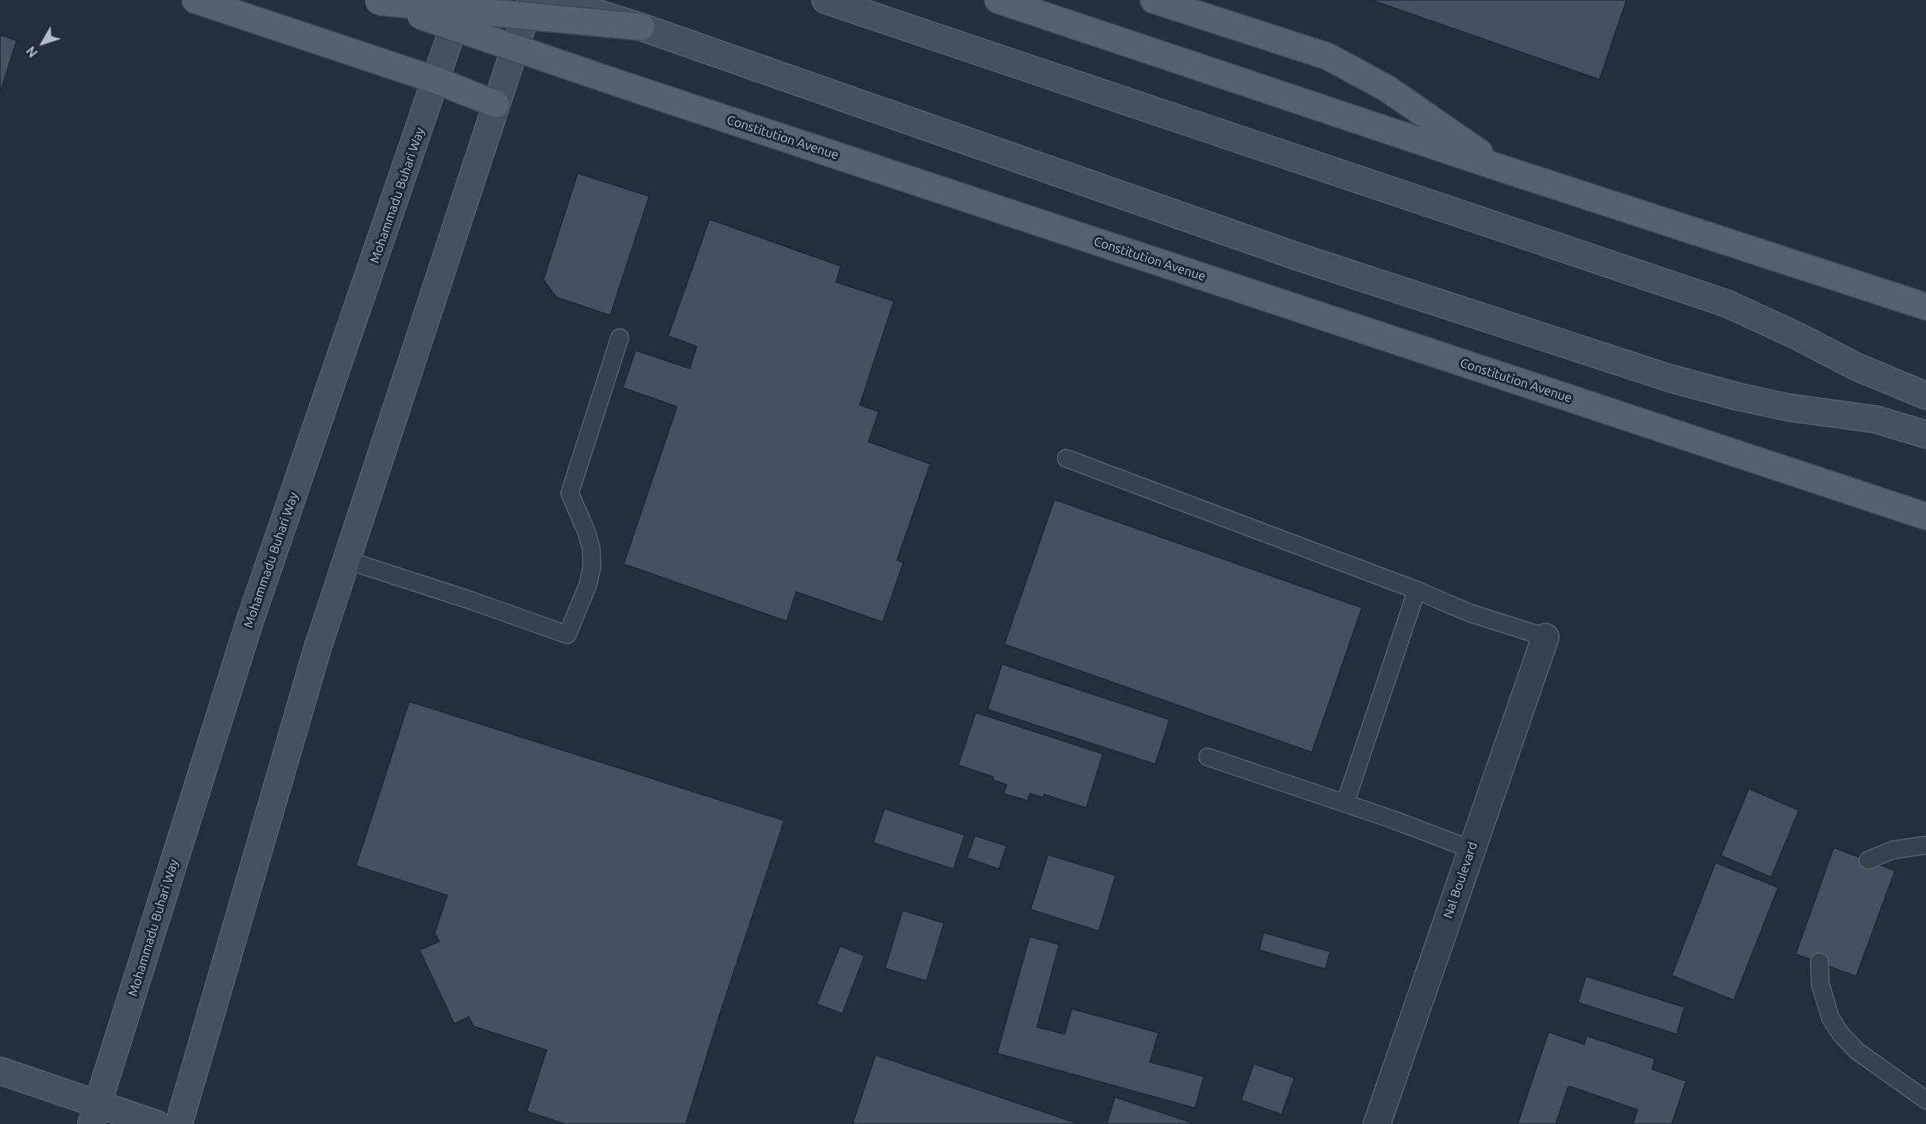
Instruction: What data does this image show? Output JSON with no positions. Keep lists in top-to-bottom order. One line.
{"streets":{"main road":["Constitution Avenue","Mohammadu Buhari Way"],"street":["Nal Boulevard"]},"north":"bottom left"}
